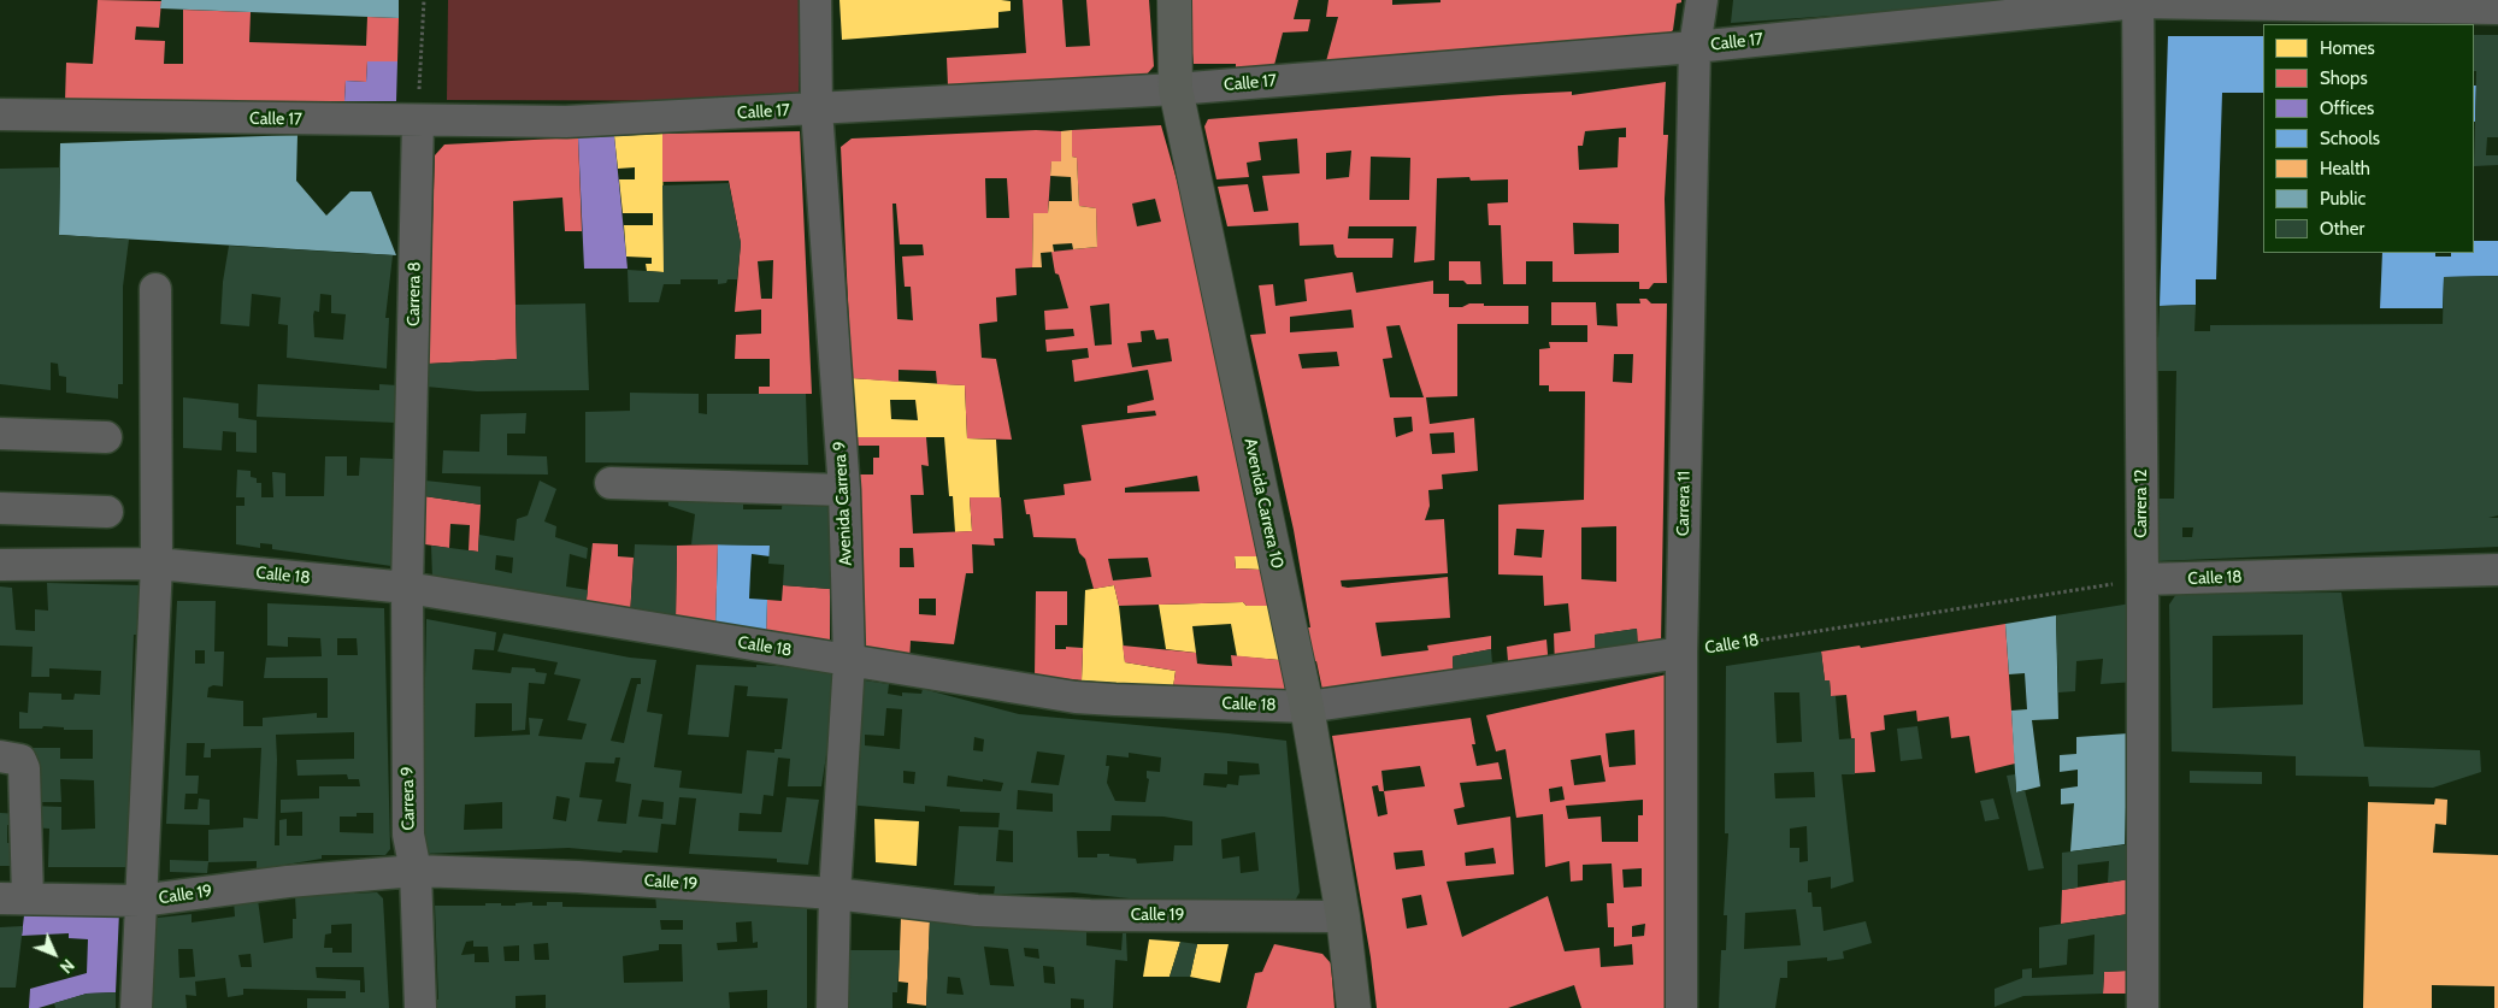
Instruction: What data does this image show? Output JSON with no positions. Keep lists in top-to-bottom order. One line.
{"streets":{"main road":["Avenida Carrera 10"],"street":["Calle 17","Carrera 8","Avenida Carrera 9","Carrera 11","Carrera 12","Calle 18","Carrera 9","Calle 19"]},"crossings":[["Calle 17","Carrera 8"],["Calle 17","Avenida Carrera 9"],["Calle 17","Avenida Carrera 10"],["Calle 17","Carrera 11"],["Calle 17","Carrera 12"],["Carrera 8","Calle 18"],["Carrera 8","Carrera 9"],["Avenida Carrera 9","Calle 18"],["Avenida Carrera 9","Calle 19"],["Avenida Carrera 10","Calle 18"],["Avenida Carrera 10","Calle 19"],["Carrera 11","Calle 18"],["Carrera 12","Calle 18"],["Calle 18","Carrera 9"],["Carrera 9","Calle 19"]],"legend":["Homes","Shops","Offices","Schools","Health","Public","Other"],"north":"bottom right"}
